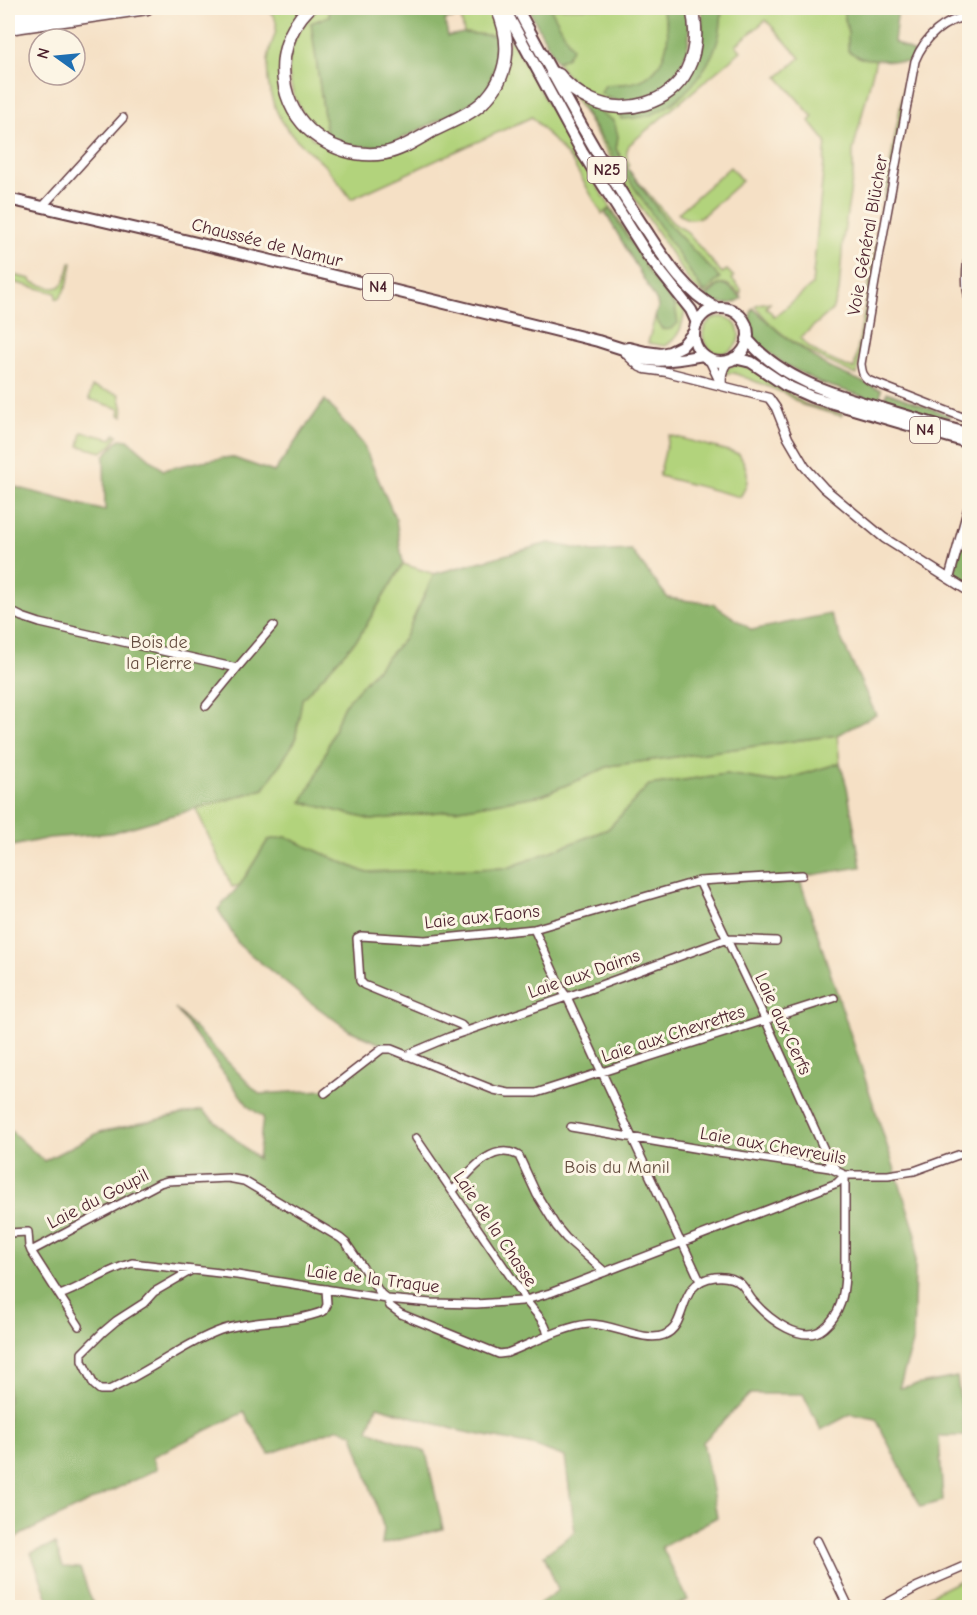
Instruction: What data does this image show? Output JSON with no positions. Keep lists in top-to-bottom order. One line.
{"streets":{"main road":["N25","Chaussée de Namur","N4"],"street":["Voie Général Blücher","Laie aux Faons","Laie aux Daims","Laie aux Cerfs","Laie aux Chevrettes","Laie aux Chevreuils","Laie du Goupil","Laie de la Chasse","Laie de la Traque"]},"crossings":[["N25","Chaussée de Namur"],["N25","N4"],["Chaussée de Namur","N4"],["Laie aux Faons","Laie aux Daims"],["Laie aux Faons","Laie aux Cerfs"],["Laie aux Daims","Laie aux Cerfs"],["Laie aux Daims","Laie aux Chevrettes"],["Laie aux Cerfs","Laie aux Chevrettes"],["Laie aux Cerfs","Laie aux Chevreuils"],["Laie aux Cerfs","Laie de la Traque"],["Laie aux Chevreuils","Laie de la Traque"],["Laie du Goupil","Laie de la Chasse"],["Laie du Goupil","Laie de la Traque"],["Laie de la Chasse","Laie de la Traque"]],"parks":["Bois de la Pierre","Bois du Manil"],"north":"left"}
